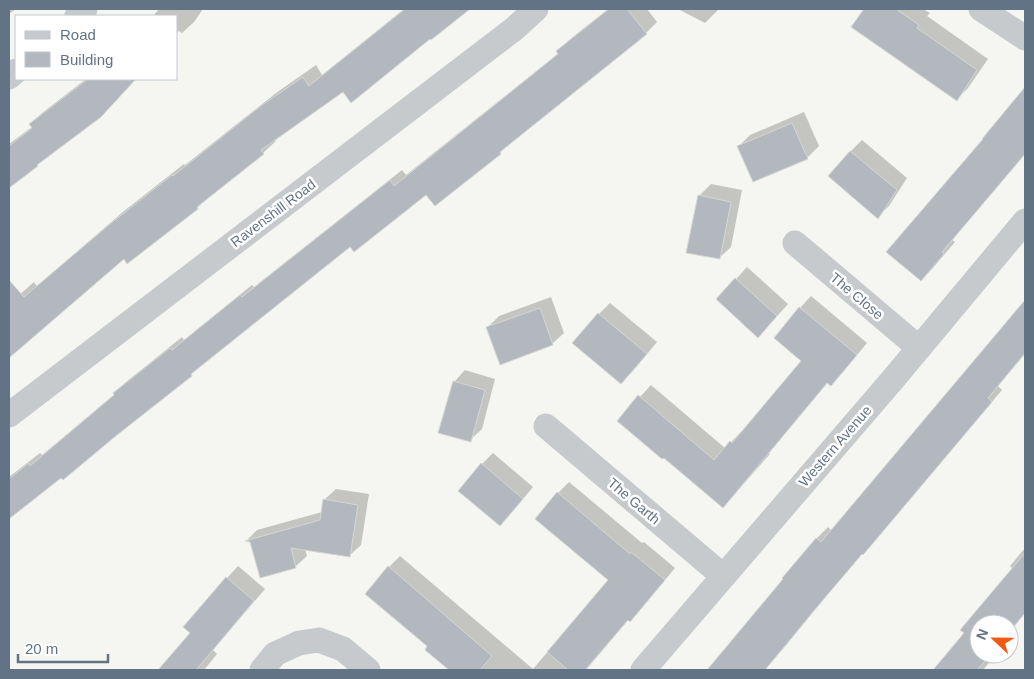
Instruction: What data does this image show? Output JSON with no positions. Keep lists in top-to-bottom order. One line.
{"streets":{"street":["Ravenshill Road","The Close","Western Avenue","The Garth"]},"crossings":[["The Close","Western Avenue"],["Western Avenue","The Garth"]],"legend":["Road","Building"],"scale_bar":"20 m","north":"left"}
